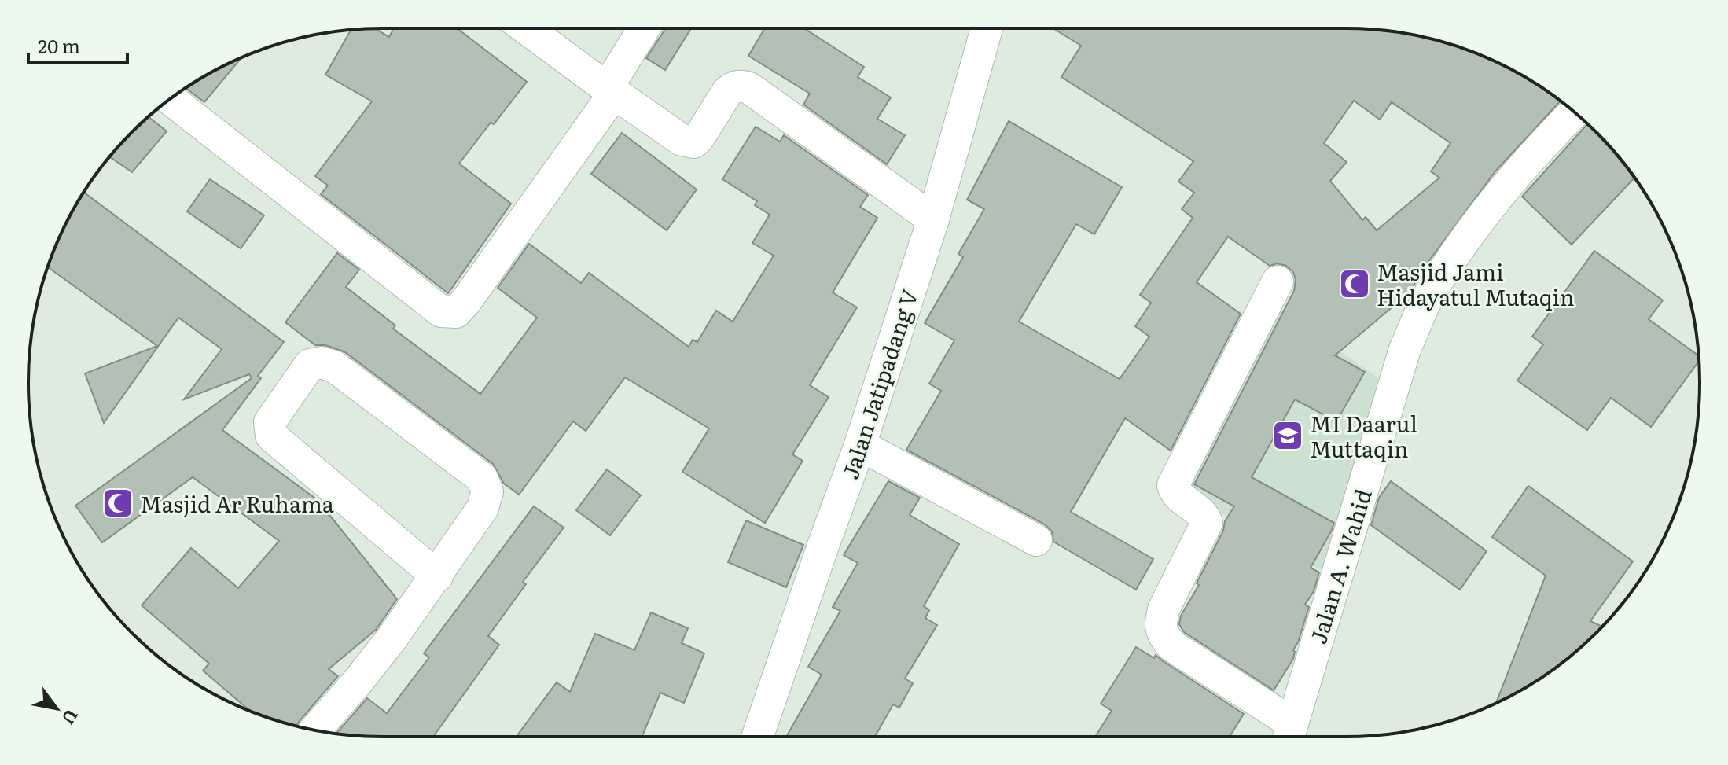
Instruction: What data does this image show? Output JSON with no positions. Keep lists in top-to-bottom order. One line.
{"streets":{"street":["Jalan Jatipadang V","Jalan A. Wahid"]},"places":{"mosque":["Masjid Jami Hidayatul Mutaqin","Masjid Ar Ruhama"],"school or university":["MI Daarul Muttaqin"]},"scale_bar":"20 m","north":"bottom right"}
